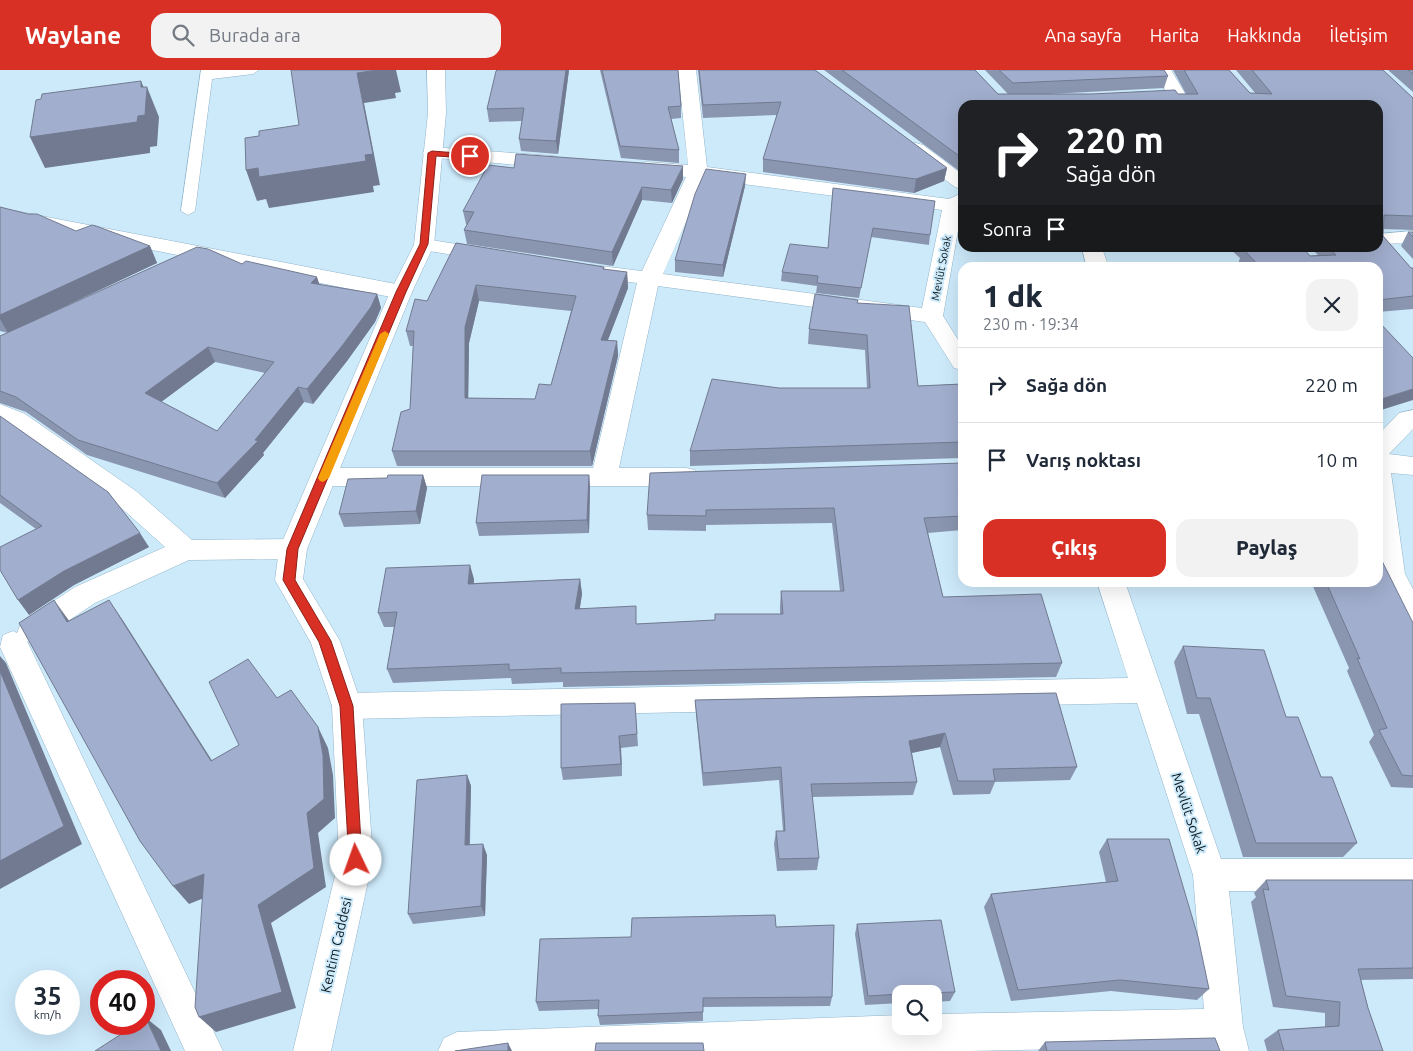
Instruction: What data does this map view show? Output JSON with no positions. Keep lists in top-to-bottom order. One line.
{"streets":{"street":["Mevlüt Sokak","Kentim Caddesi"]},"page":{"header":"Waylane","search":"Burada ara","nav":["Ana sayfa","Harita","Hakkında","İletişim"],"turn":["220 m","Sağa dön"],"then":"Sonra","heading":["1 dk","230 m · 19:34"],"list":[{"name":"Sağa dön","value":"220 m"},{"name":"Varış noktası","value":"10 m"}],"buttons":["Çıkış","Paylaş"],"speed":"35 km/h","limit":"40"}}
